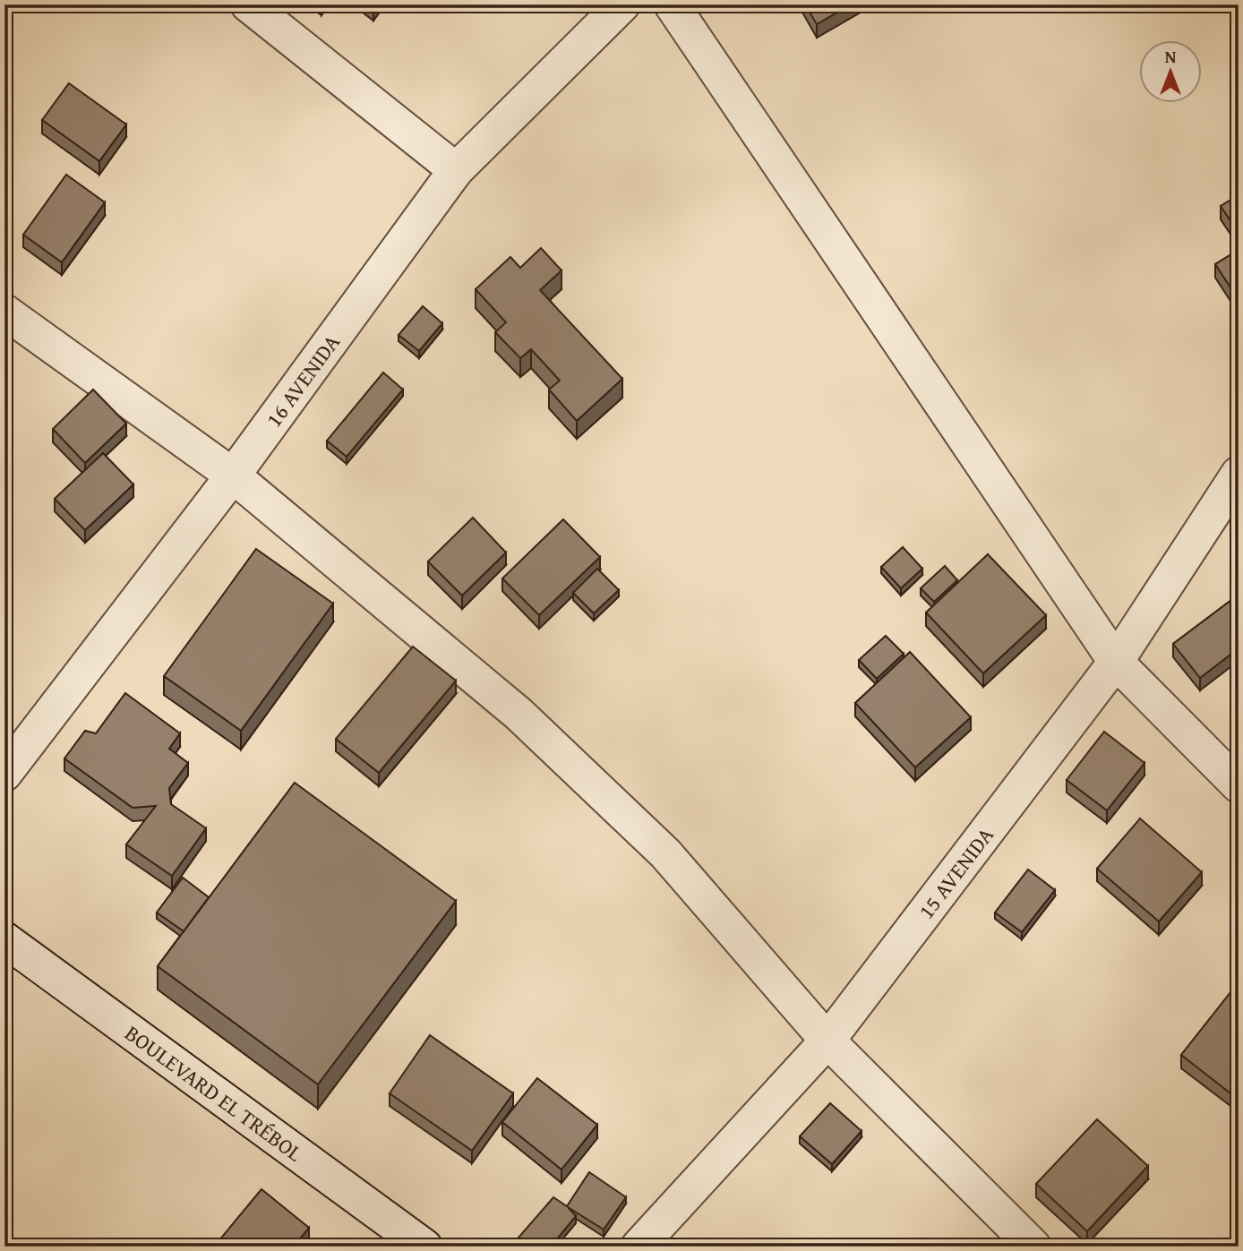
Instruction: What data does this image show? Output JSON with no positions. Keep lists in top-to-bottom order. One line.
{"streets":{"street":["16 AVENIDA","15 AVENIDA","BOULEVARD EL TRÉBOL"]},"north":"top"}
